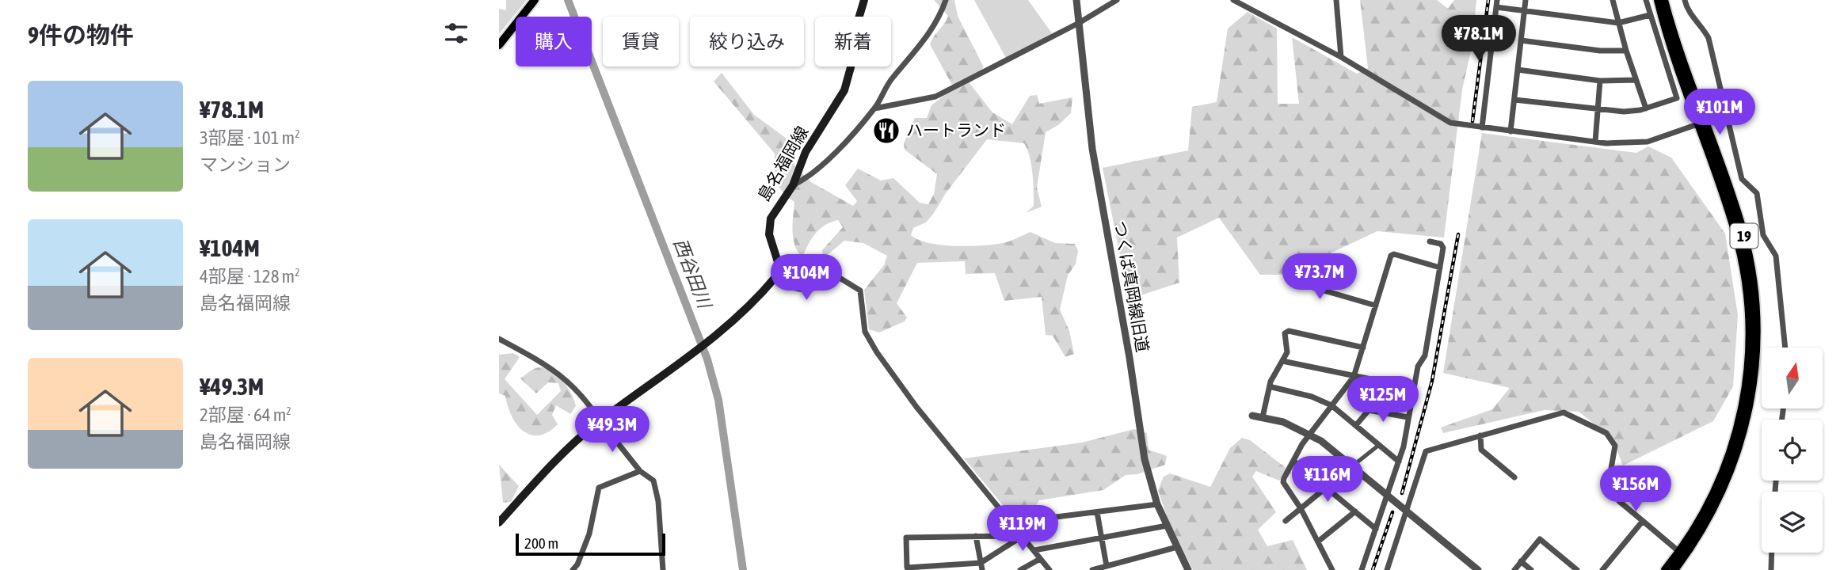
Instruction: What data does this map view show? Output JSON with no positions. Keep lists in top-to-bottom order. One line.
{"streets":{"main road":["島名福岡線","19"],"street":["つくば真岡線旧道"]},"water":["西谷田川"],"places":{"restaurant":["ハートランド"]},"scale_bar":"200 m","north":"top","page":{"heading":"9件の物件","price":["¥78.1M","¥101M","¥73.7M","¥104M","¥125M","¥49.3M","¥116M","¥156M","¥119M"],"chip":["購入","賃貸","絞り込み","新着"],"list":[{"name":"¥78.1M","note":"3部屋 · 101 m² · マンション"},{"name":"¥104M","note":"4部屋 · 128 m² · 島名福岡線"},{"name":"¥49.3M","note":"2部屋 · 64 m² · 島名福岡線"}],"scale":"200 m"}}
